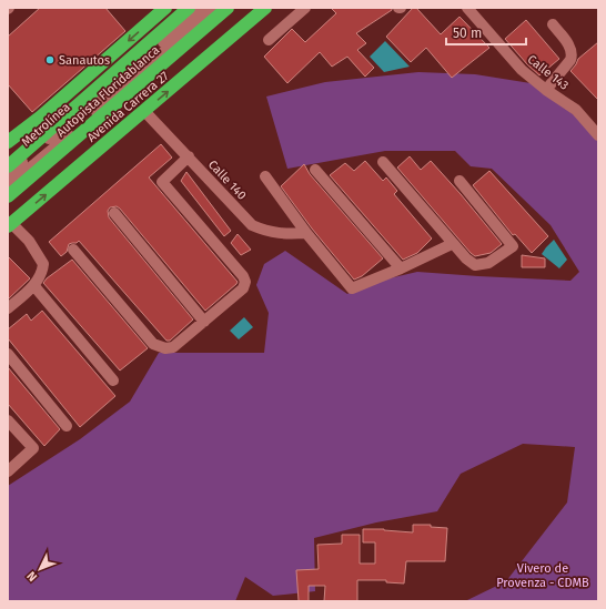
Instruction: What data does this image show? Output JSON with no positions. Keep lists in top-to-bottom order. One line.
{"streets":{"highway":["Autopista Floridablanca","Avenida Carrera 27"],"street":["Calle 143","Metrolínea","Calle 140"]},"crossings":[["Avenida Carrera 27","Calle 140"]],"parks":["Vivero de Provenza - CDMB"],"places":["Sanautos"],"scale_bar":"50 m","north":"bottom left"}
